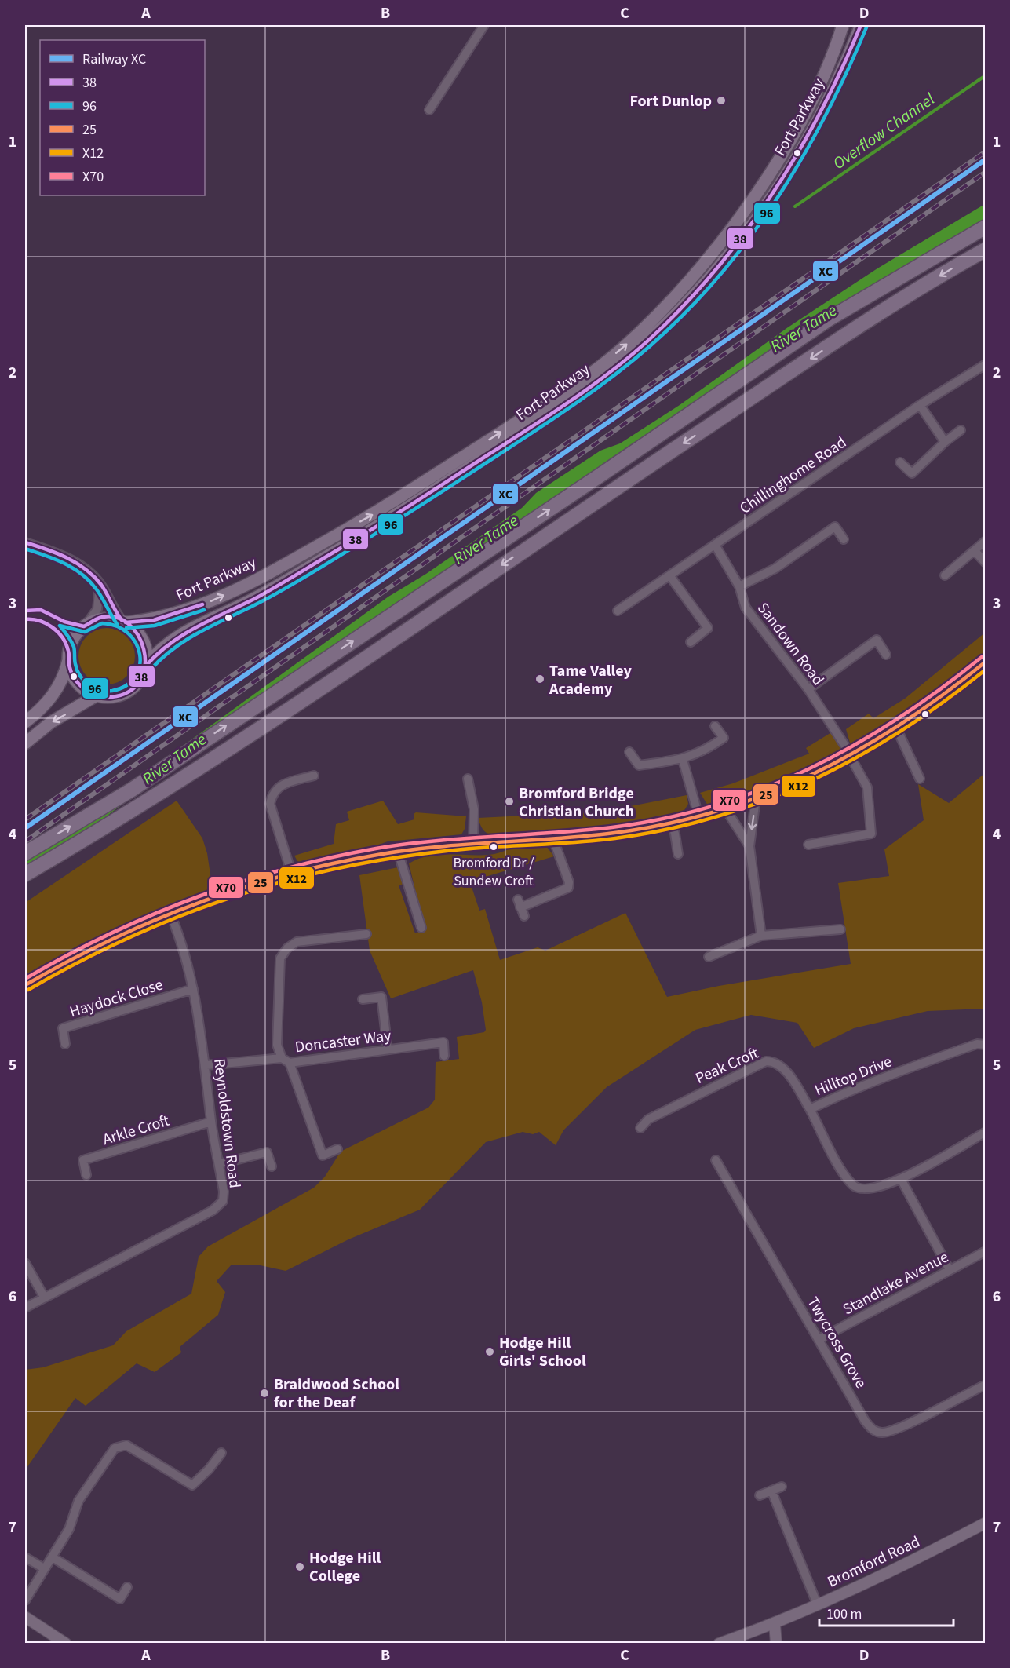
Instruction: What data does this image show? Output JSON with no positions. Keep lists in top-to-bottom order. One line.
{"streets":{"main road":["Fort Parkway"],"street":["Chillinghome Road","Sandown Road","Haydock Close","Doncaster Way","Peak Croft","Hilltop Drive","Reynoldstown Road","Arkle Croft","Standlake Avenue","Twycross Grove","Bromford Road"]},"crossings":[["Chillinghome Road","Sandown Road"],["Haydock Close","Reynoldstown Road"],["Doncaster Way","Reynoldstown Road"],["Peak Croft","Hilltop Drive"],["Reynoldstown Road","Arkle Croft"],["Standlake Avenue","Twycross Grove"]],"water":["Overflow Channel","River Tame"],"places":["Fort Dunlop","Tame Valley Academy","Bromford Bridge Christian Church","Bromford Dr / Sundew Croft","Hodge Hill Girls' School","Braidwood School for the Deaf","Hodge Hill College"],"lines":["transit line 38","transit line 96","rail line XC","transit line X70","transit line 25","transit line X12"],"legend":["Railway XC","38","96","25","X12","X70"],"scale_bar":"100 m","grid":{"columns":["A","B","C","D"],"rows":["1","2","3","4","5","6","7"]}}
